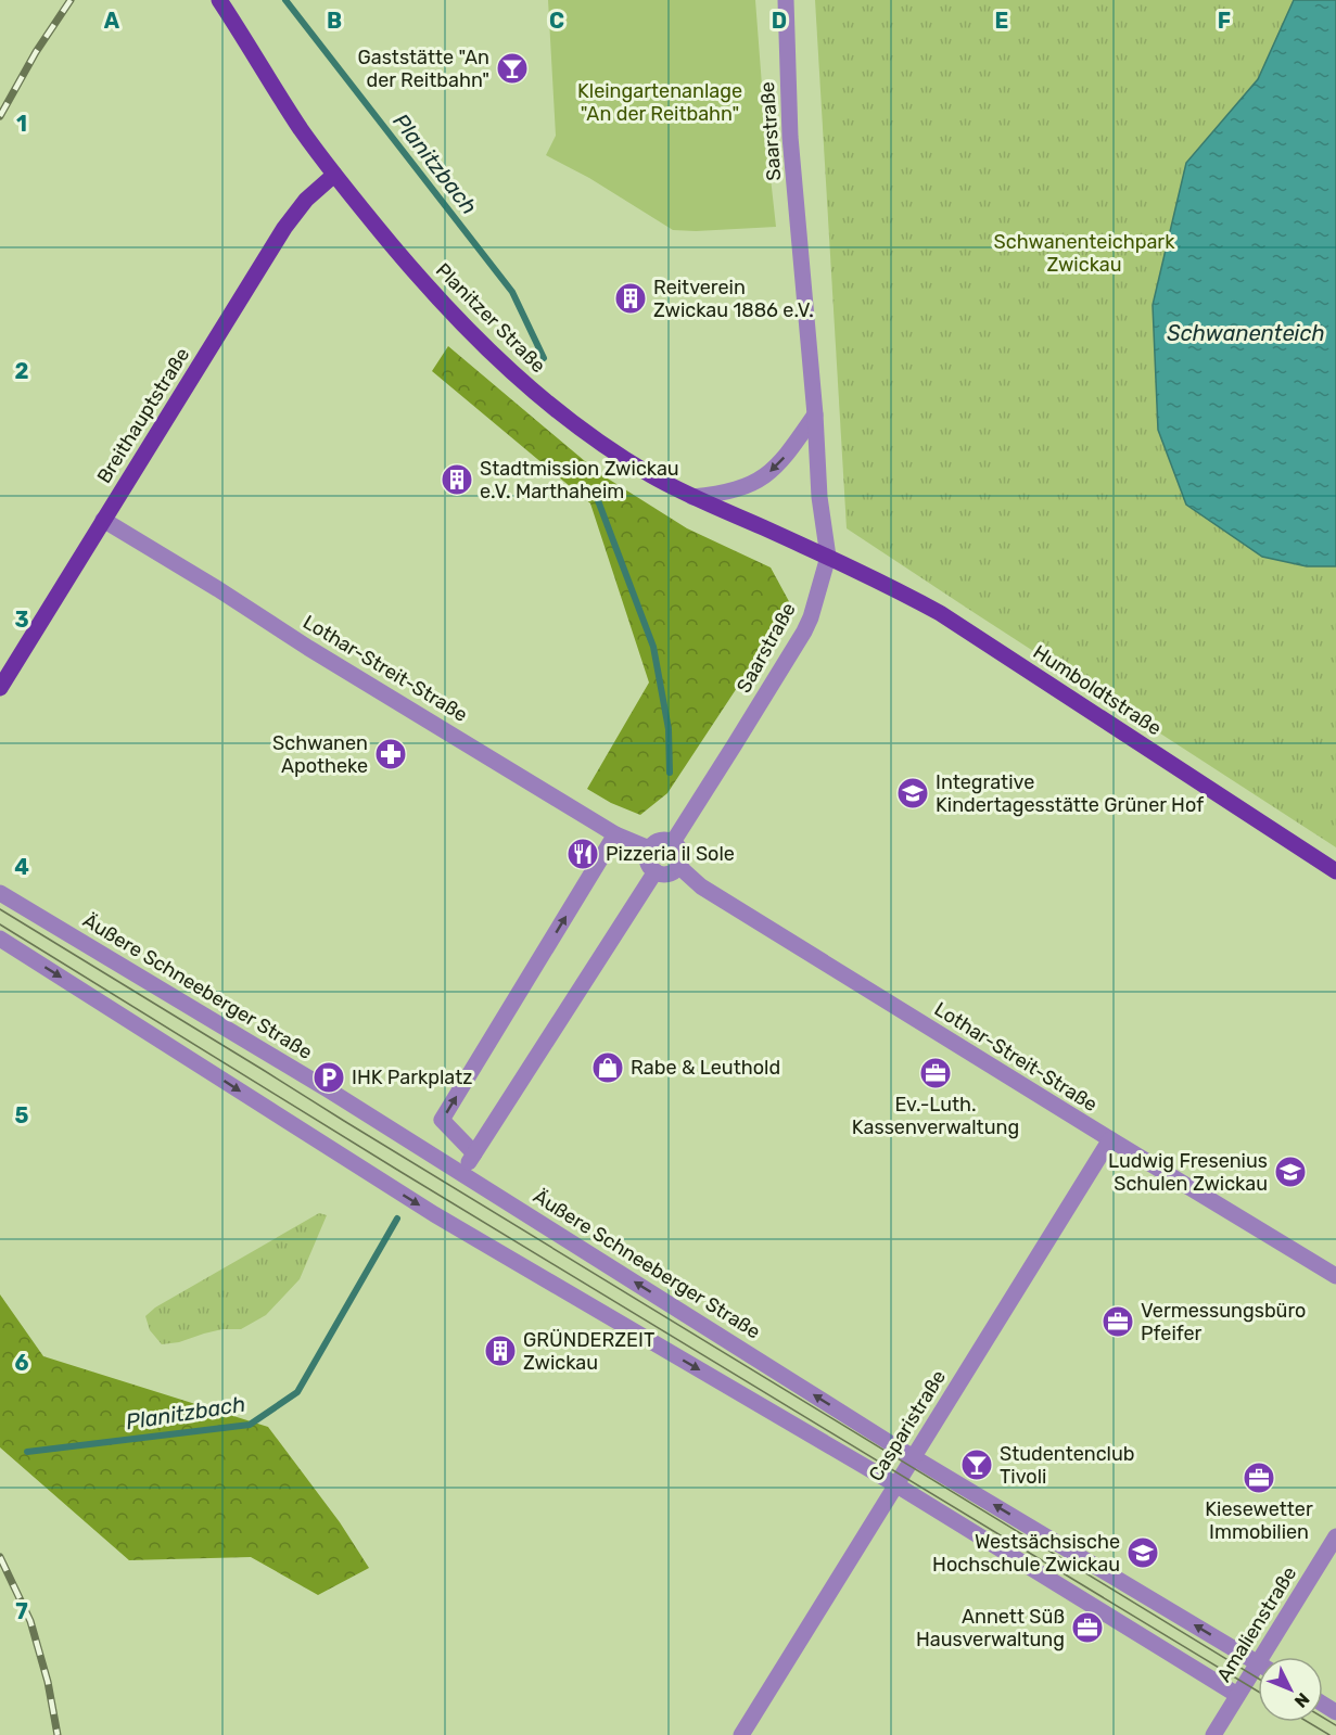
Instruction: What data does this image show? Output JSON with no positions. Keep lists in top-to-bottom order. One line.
{"streets":{"main road":["Planitzer Straße","Breithauptstraße","Humboldtstraße"],"street":["Saarstraße","Lothar-Streit-Straße","Äußere Schneeberger Straße","Casparistraße","Amalienstraße"]},"crossings":[["Saarstraße","Planitzer Straße"],["Saarstraße","Lothar-Streit-Straße"],["Saarstraße","Humboldtstraße"],["Planitzer Straße","Breithauptstraße"],["Planitzer Straße","Humboldtstraße"],["Breithauptstraße","Lothar-Streit-Straße"],["Lothar-Streit-Straße","Casparistraße"],["Äußere Schneeberger Straße","Casparistraße"]],"water":["Planitzbach","Schwanenteich"],"parks":["Kleingartenanlage \"An der Reitbahn\"","Schwanenteichpark Zwickau"],"places":{"bar":["Gaststätte \"An der Reitbahn\"","Studentenclub Tivoli"],"building":["Reitverein Zwickau 1886 e.V.","Stadtmission Zwickau e.V. Marthaheim","GRÜNDERZEIT Zwickau"],"pharmacy":["Schwanen Apotheke"],"school or university":["Integrative Kindertagesstätte Grüner Hof","Ludwig Fresenius Schulen Zwickau","Westsächsische Hochschule Zwickau"],"restaurant":["Pizzeria il Sole"],"shop":["Rabe & Leuthold"],"office":["Ev.-Luth. Kassenverwaltung","Vermessungsbüro Pfeifer","Kiesewetter Immobilien","Annett Süß Hausverwaltung"],"parking":["IHK Parkplatz"]},"north":"bottom right","grid":{"columns":["A","B","C","D","E","F"],"rows":["1","2","3","4","5","6","7"]}}
